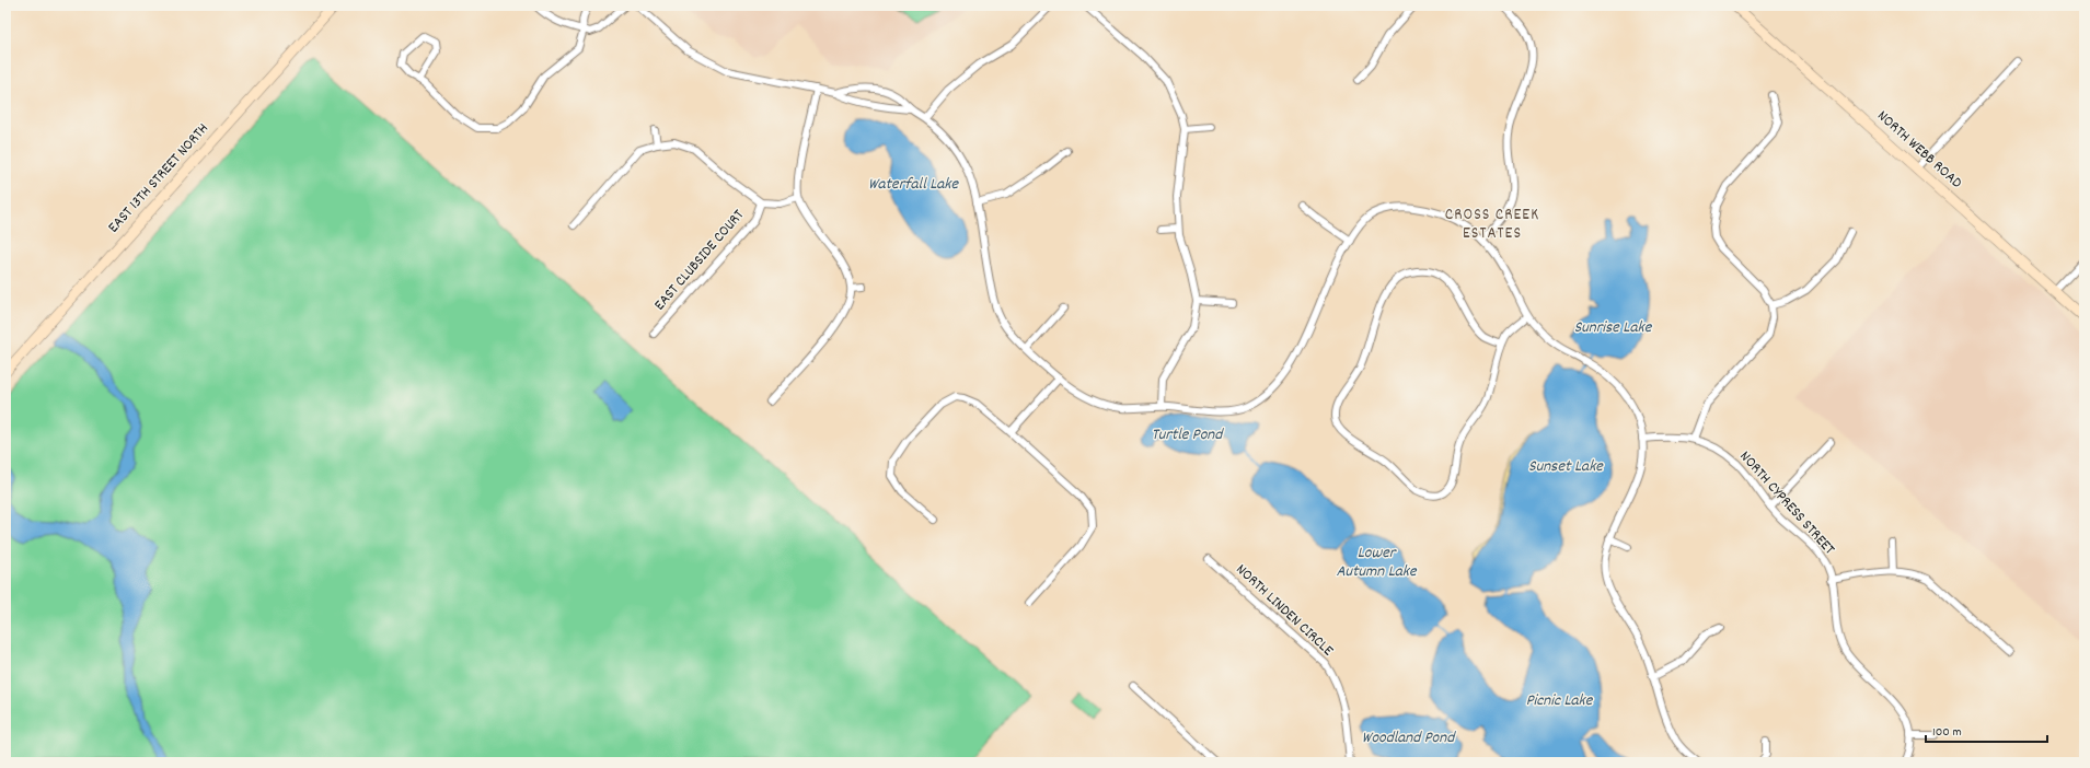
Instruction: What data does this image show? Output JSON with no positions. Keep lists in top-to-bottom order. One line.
{"streets":{"main road":["NORTH WEBB ROAD","EAST 13TH STREET NORTH"],"street":["EAST CLUBSIDE COURT","NORTH CYPRESS STREET","NORTH LINDEN CIRCLE"]},"districts":["CROSS CREEK ESTATES"],"water":["Waterfall Lake","Sunrise Lake","Turtle Pond","Sunset Lake","Lower Autumn Lake","Picnic Lake","Woodland Pond"],"scale_bar":"100 m"}
